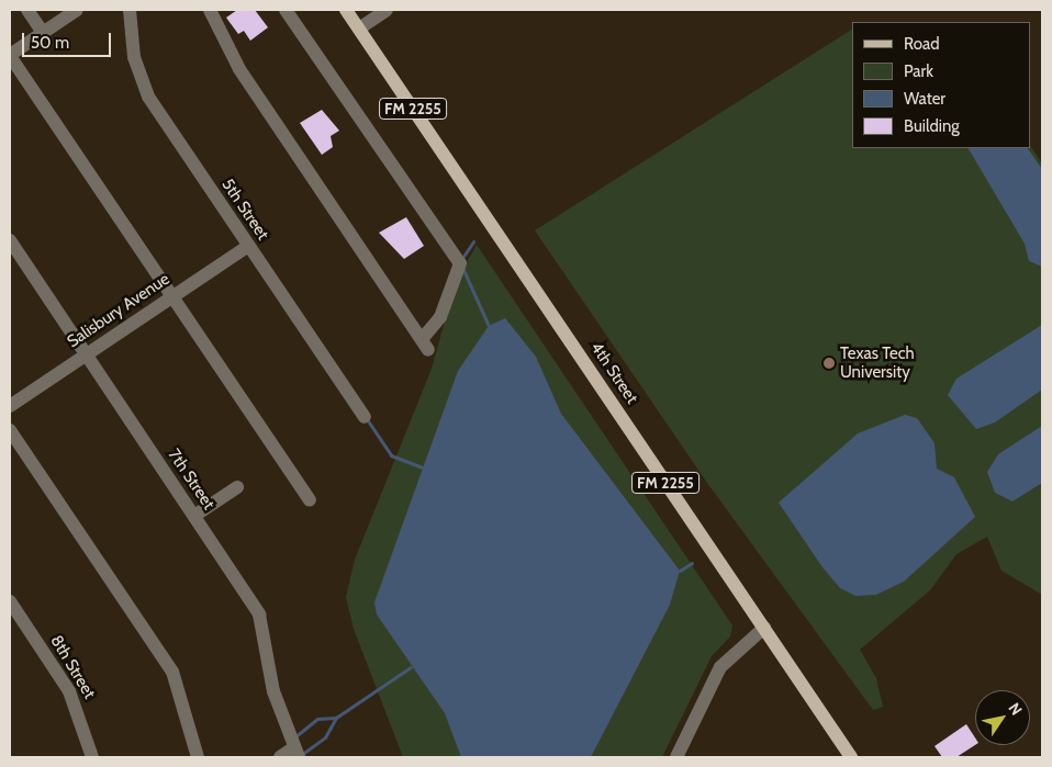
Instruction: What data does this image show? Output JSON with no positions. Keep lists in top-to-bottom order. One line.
{"streets":{"main road":["FM 2255","4th Street"],"street":["5th Street","Salisbury Avenue","7th Street","8th Street"]},"crossings":[["5th Street","Salisbury Avenue"],["Salisbury Avenue","7th Street"]],"places":["Texas Tech University"],"legend":["Road","Park","Water","Building"],"scale_bar":"50 m","north":"top right"}
